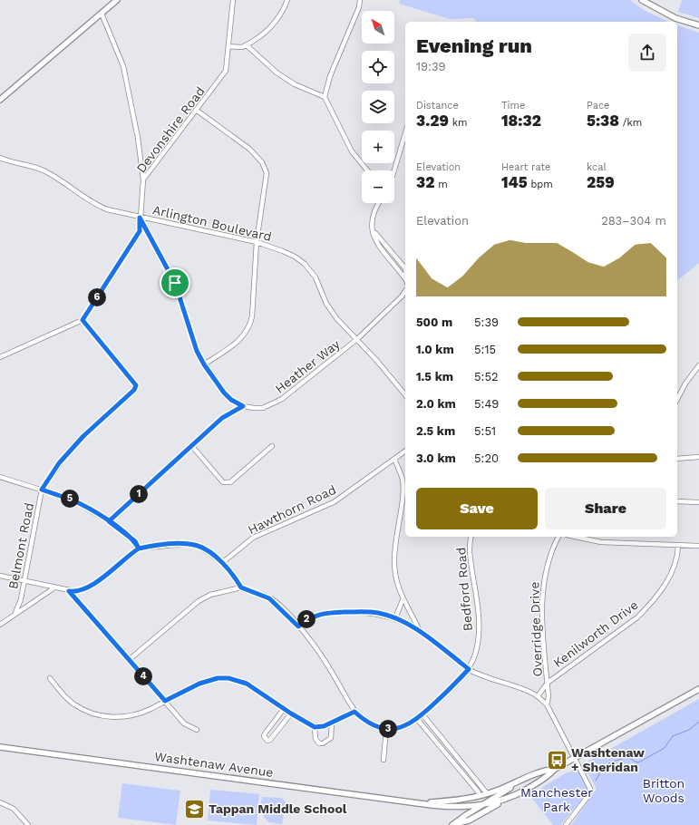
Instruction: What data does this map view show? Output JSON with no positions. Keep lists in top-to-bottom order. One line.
{"streets":{"main road":["Washtenaw Avenue"],"street":["Devonshire Road","Arlington Boulevard","Heather Way","Hawthorn Road","Belmont Road","Bedford Road","Overridge Drive","Kenilworth Drive"]},"crossings":[["Devonshire Road","Arlington Boulevard"],["Devonshire Road","Heather Way"],["Devonshire Road","Belmont Road"],["Arlington Boulevard","Heather Way"],["Overridge Drive","Kenilworth Drive"]],"parks":["Britton Woods","Manchester Park"],"places":{"bus stop":["Washtenaw + Sheridan"],"school or university":["Tappan Middle School"]},"north":"top left","page":{"map_buttons":["+","−"],"heading":["Evening run","19:39"],"stats":[["Distance","3.29 km"],["Time","18:32"],["Pace","5:38 /km"],["Elevation","32 m"],["Heart rate","145 bpm"],["kcal","259"]],"chart":["Elevation","283–304 m"],"pins":["6","1","5","2","4","3"],"list":[{"name":"500 m","note":"5:39"},{"name":"1.0 km","note":"5:15"},{"name":"1.5 km","note":"5:52"},{"name":"2.0 km","note":"5:49"},{"name":"2.5 km","note":"5:51"},{"name":"3.0 km","note":"5:20"}],"buttons":["Save","Share"]}}
